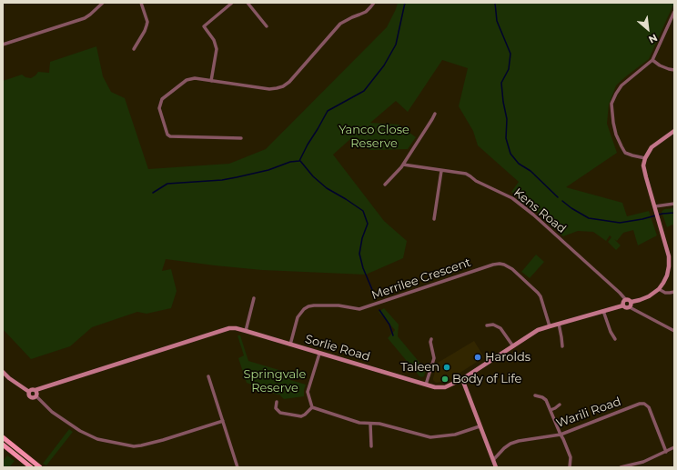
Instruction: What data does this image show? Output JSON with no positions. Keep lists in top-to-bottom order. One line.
{"streets":{"street":["Kens Road","Merrilee Crescent","Sorlie Road","Warili Road"]},"crossings":[["Kens Road","Sorlie Road"],["Merrilee Crescent","Sorlie Road"]],"parks":["Yanco Close Reserve","Springvale Reserve"],"places":["Harolds","Taleen","Body of Life"],"north":"bottom right"}
